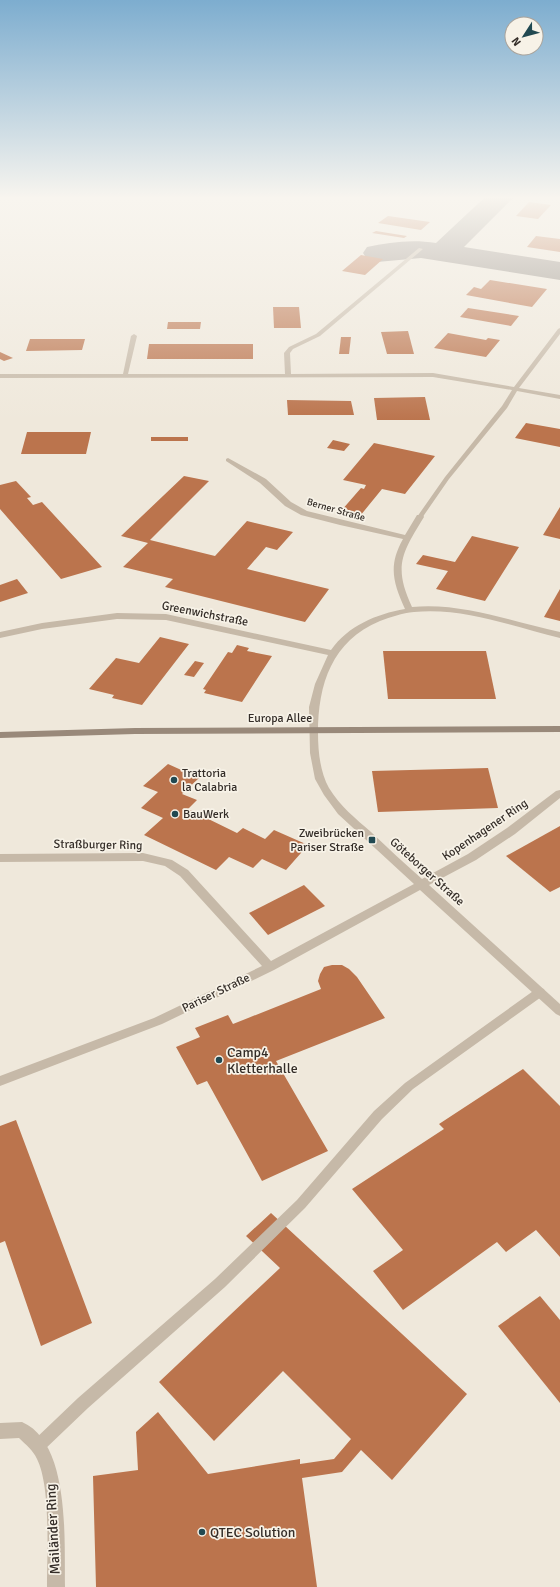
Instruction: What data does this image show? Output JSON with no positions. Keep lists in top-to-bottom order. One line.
{"streets":{"main road":["Europa Allee"],"street":["Berner Straße","Greenwichstraße","Kopenhagener Ring","Straßburger Ring","Göteborger Straße","Pariser Straße","Mailänder Ring"]},"crossings":[["Europa Allee","Göteborger Straße"],["Kopenhagener Ring","Göteborger Straße"],["Kopenhagener Ring","Pariser Straße"],["Straßburger Ring","Pariser Straße"],["Göteborger Straße","Pariser Straße"]],"places":{"other":["Trattoria la Calabria","BauWerk","Camp4 Kletterhalle","QTEC Solution"],"transit":["Zweibrücken Pariser Straße"]},"north":"bottom left"}
